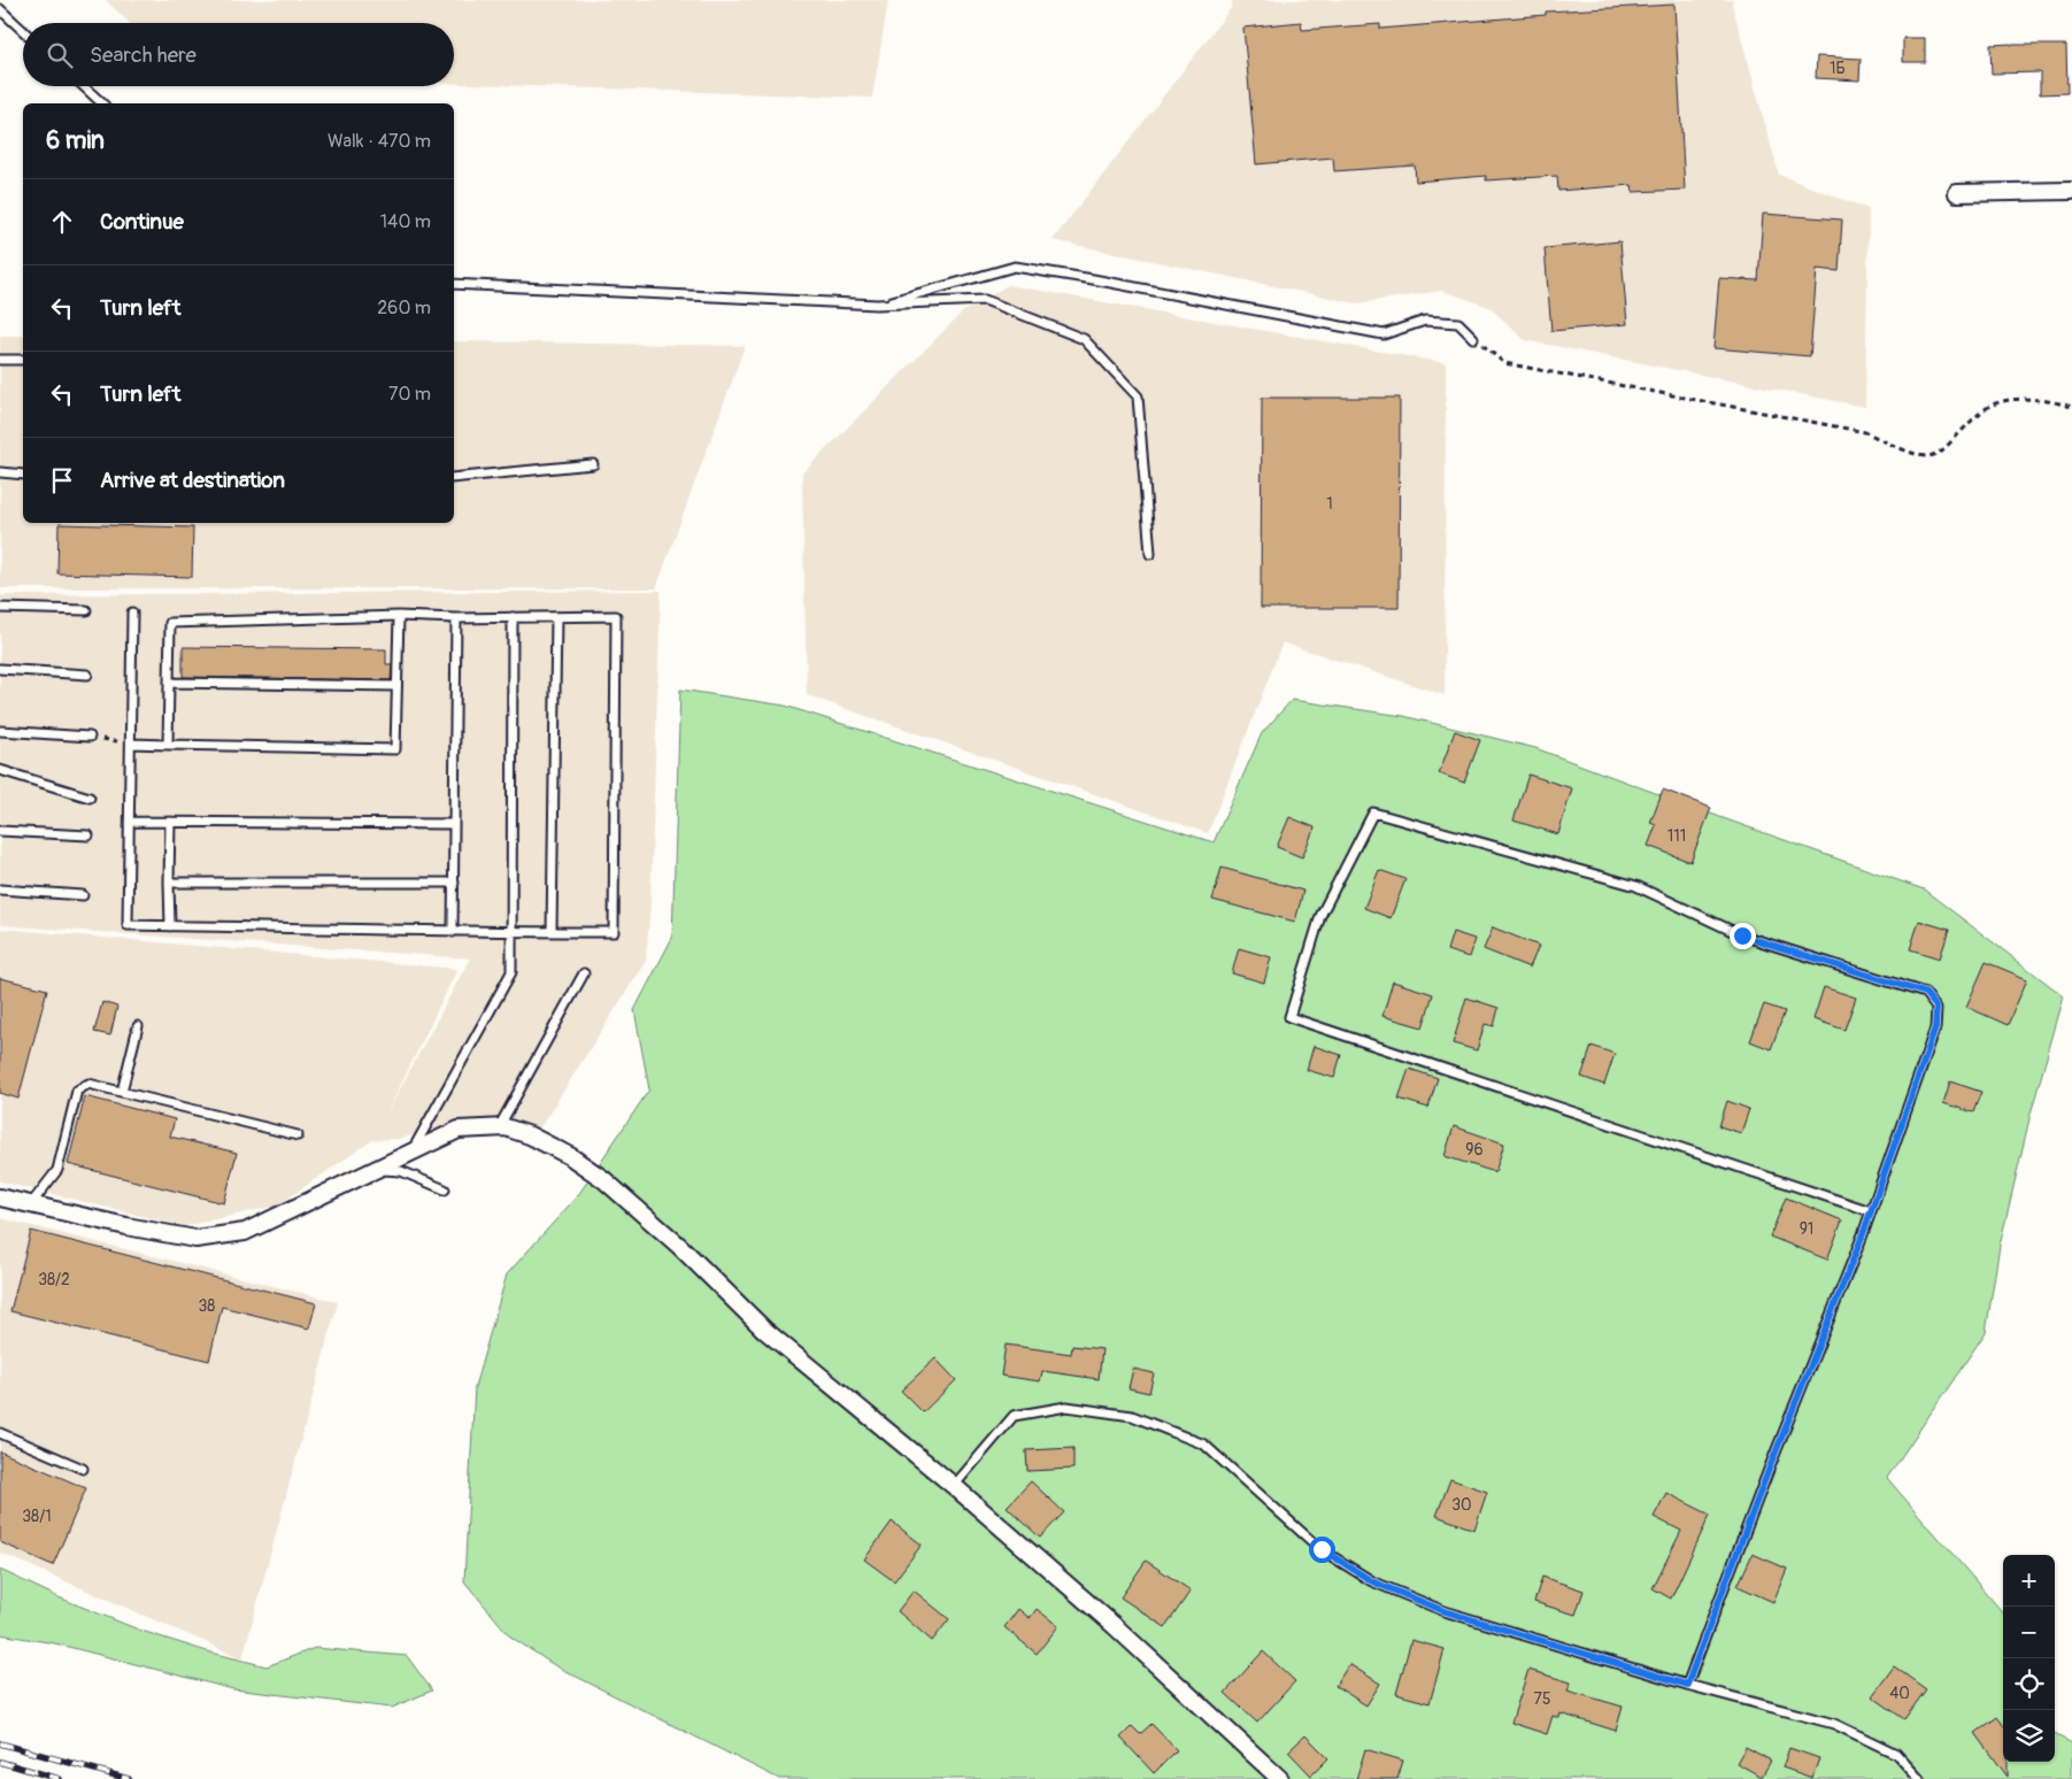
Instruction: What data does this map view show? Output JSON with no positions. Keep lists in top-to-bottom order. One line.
{"house_numbers":["1Б","1","111","96","91","38/2","38","30","38/1","40","75"],"page":{"search":"Search here","heading":["6 min","Walk · 470 m"],"list":[["Continue","140 m"],["Turn left","260 m"],["Turn left","70 m"],"Arrive at destination"],"map_buttons":["+","−"]}}
